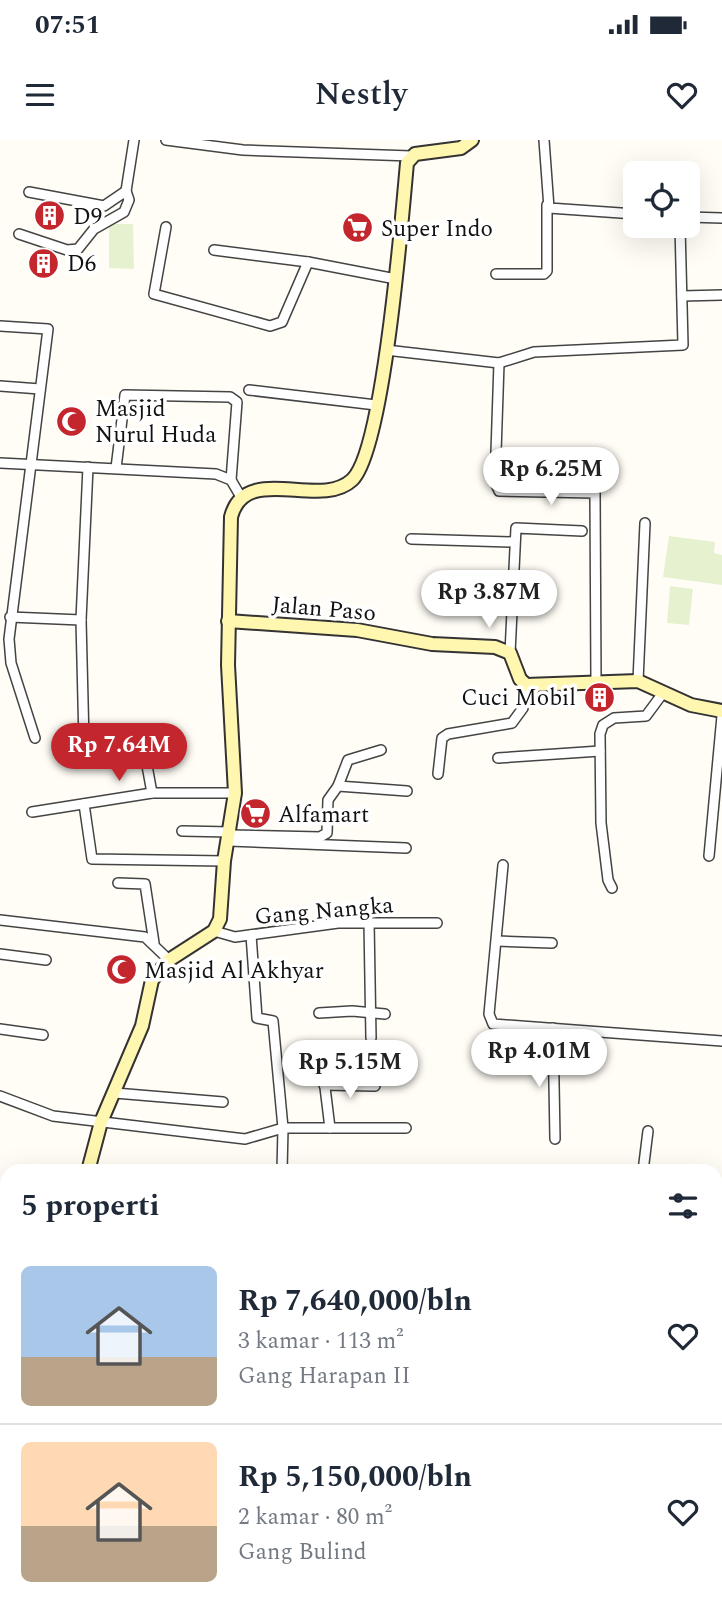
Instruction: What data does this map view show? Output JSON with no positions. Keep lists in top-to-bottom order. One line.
{"streets":{"main road":["Jalan Paso"],"street":["Gang Nangka"]},"places":{"building":["D9","D6","Cuci Mobil"],"supermarket":["Super Indo","Alfamart"],"mosque":["Masjid Nurul Huda","Masjid Al Akhyar"]},"page":{"status":"07:51","header":"Nestly","price":["Rp 6.25M","Rp 3.87M","Rp 7.64M","Rp 4.01M","Rp 5.15M"],"heading":"5 properti","list":[{"name":"Rp 7,640,000/bln","note":"3 kamar · 113 m² · Gang Harapan II"},{"name":"Rp 5,150,000/bln","note":"2 kamar · 80 m² · Gang Bulind"}]}}
